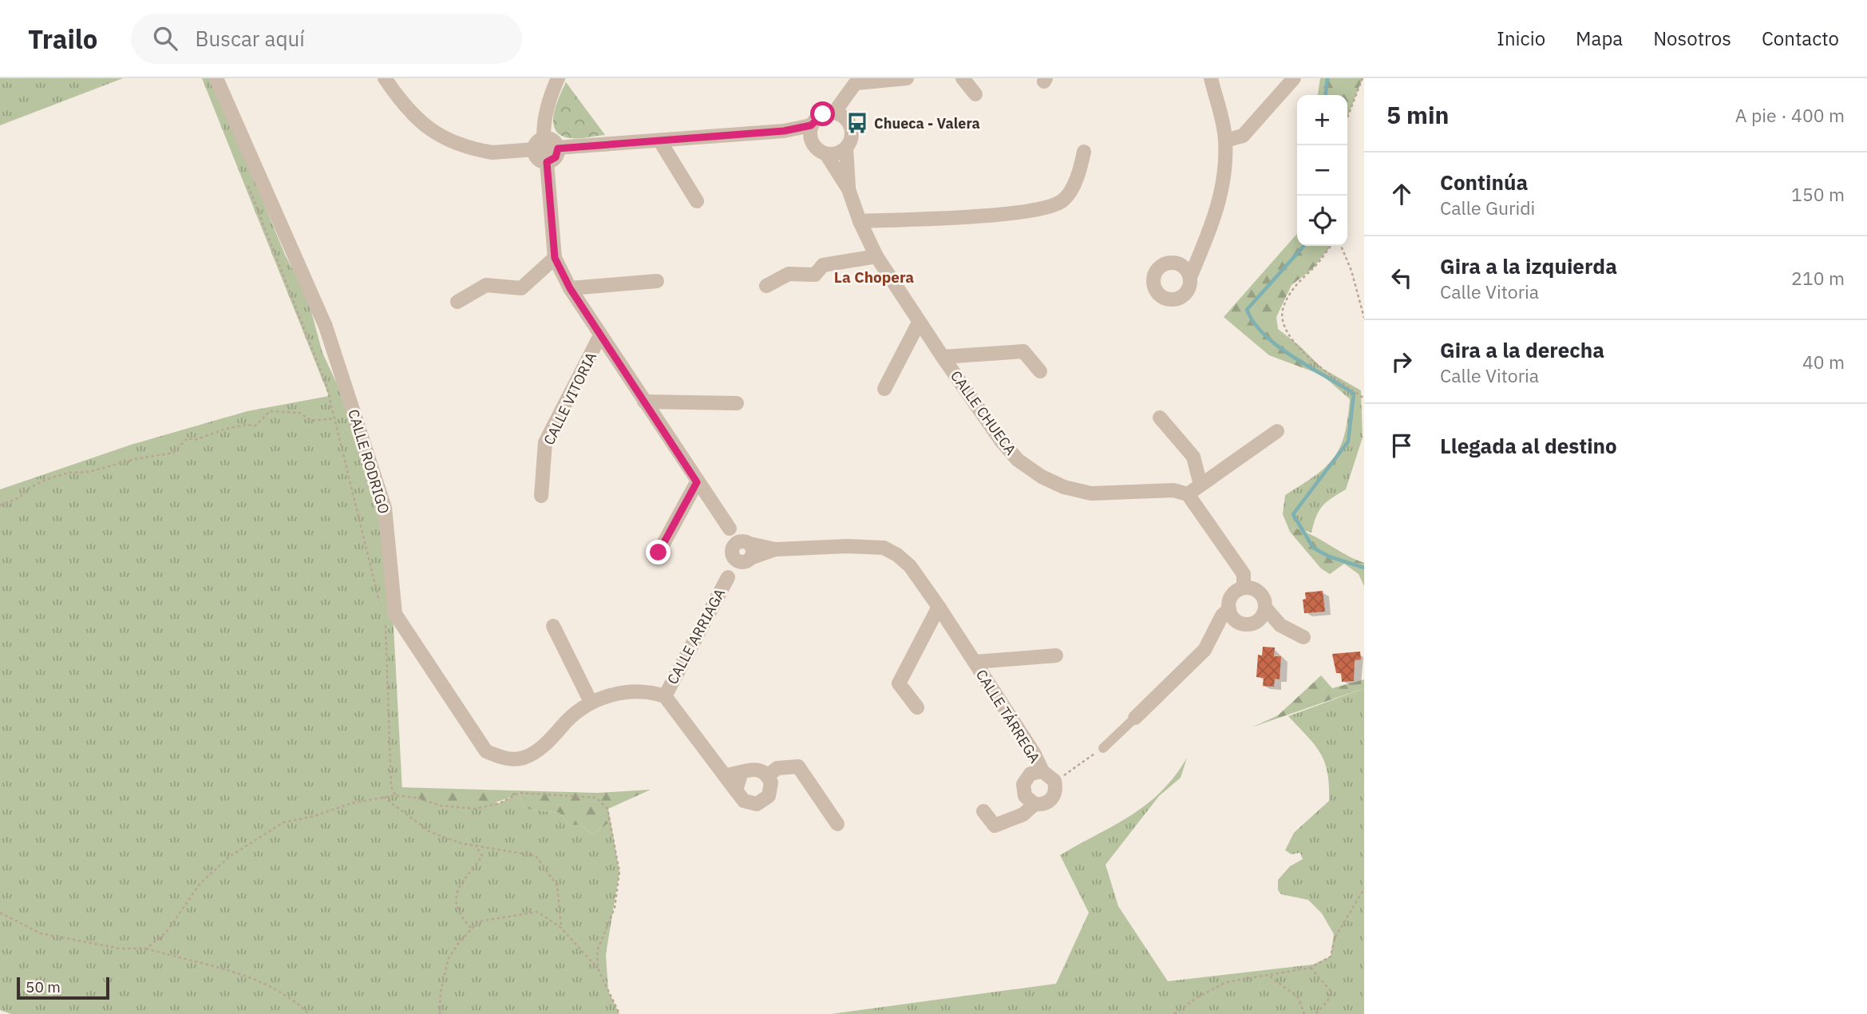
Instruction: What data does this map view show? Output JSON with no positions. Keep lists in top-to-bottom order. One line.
{"streets":{"street":["CALLE VITORIA","CALLE CHUECA","CALLE RODRIGO","CALLE ARRIAGA","CALLE TÁRREGA"]},"crossings":[["CALLE VITORIA","CALLE ARRIAGA"],["CALLE VITORIA","CALLE TÁRREGA"],["CALLE RODRIGO","CALLE ARRIAGA"],["CALLE ARRIAGA","CALLE TÁRREGA"]],"districts":["La Chopera"],"places":{"bus stop":["Chueca - Valera"]},"scale_bar":"50 m","page":{"header":"Trailo","search":"Buscar aquí","nav":["Inicio","Mapa","Nosotros","Contacto"],"heading":["5 min","A pie · 400 m"],"map_buttons":["+","−"],"list":[["Continúa","Calle Guridi","150 m"],["Gira a la izquierda","Calle Vitoria","210 m"],["Gira a la derecha","Calle Vitoria","40 m"],"Llegada al destino"],"scale":"50 m"}}
